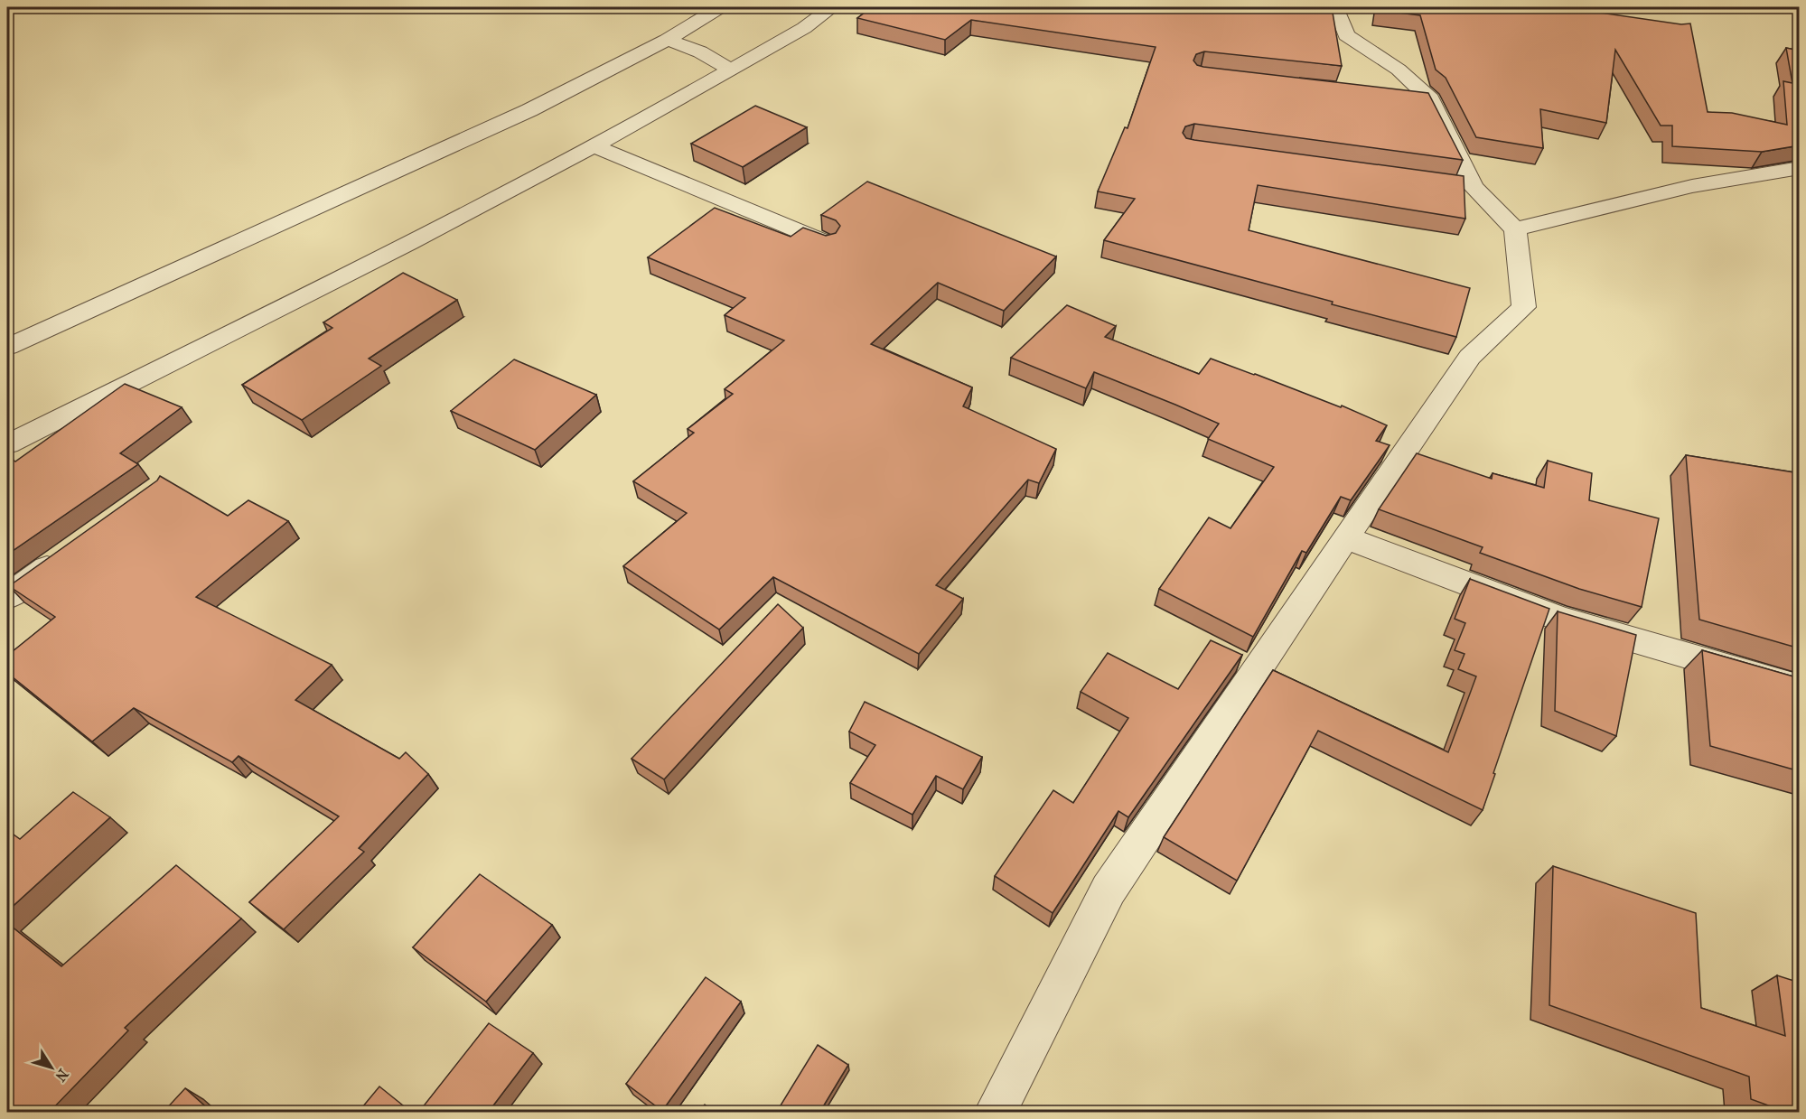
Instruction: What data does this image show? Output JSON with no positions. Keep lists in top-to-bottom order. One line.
{"north":"bottom right"}
